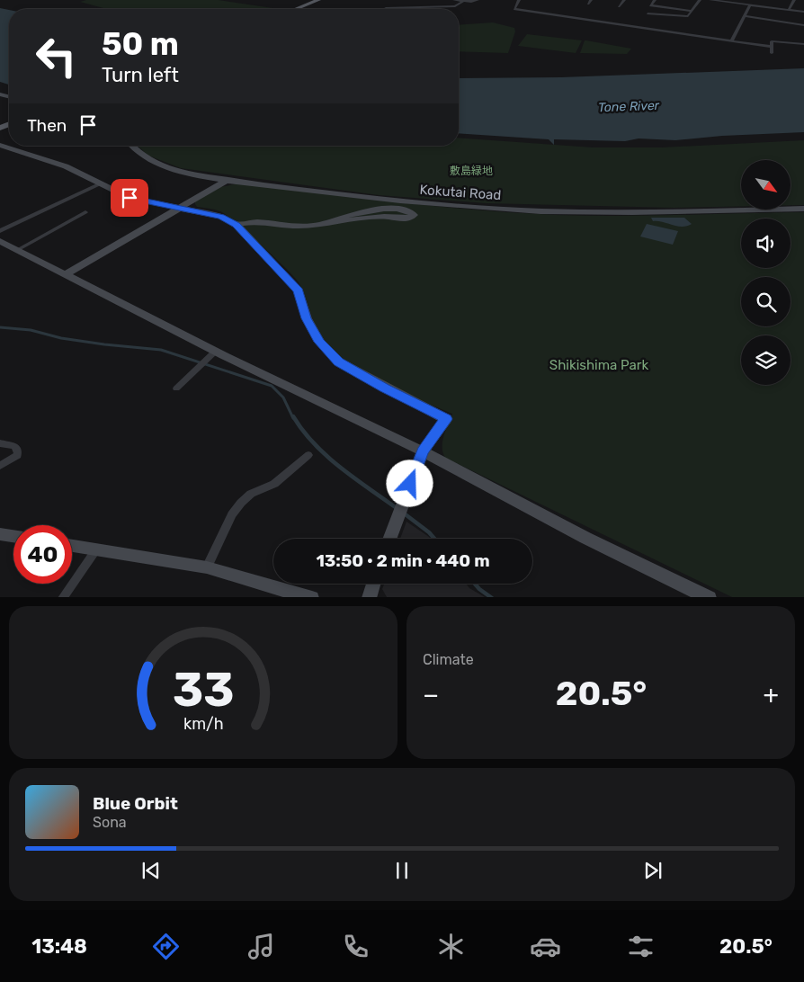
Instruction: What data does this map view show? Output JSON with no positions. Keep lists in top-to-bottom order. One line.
{"streets":{"street":["Kokutai Road"]},"water":["Tone River"],"parks":["敷島緑地","Shikishima Park"],"north":"bottom right","page":{"turn":["50 m","Turn left"],"then":"Then","limit":"40","trip":"13:50 · 2 min · 440 m","tile":"Climate","heat":["−","20.5°","+"],"song":["Blue Orbit","Sona"],"tabs":["13:48","20.5°"],"gauge":["33","km/h"]}}
